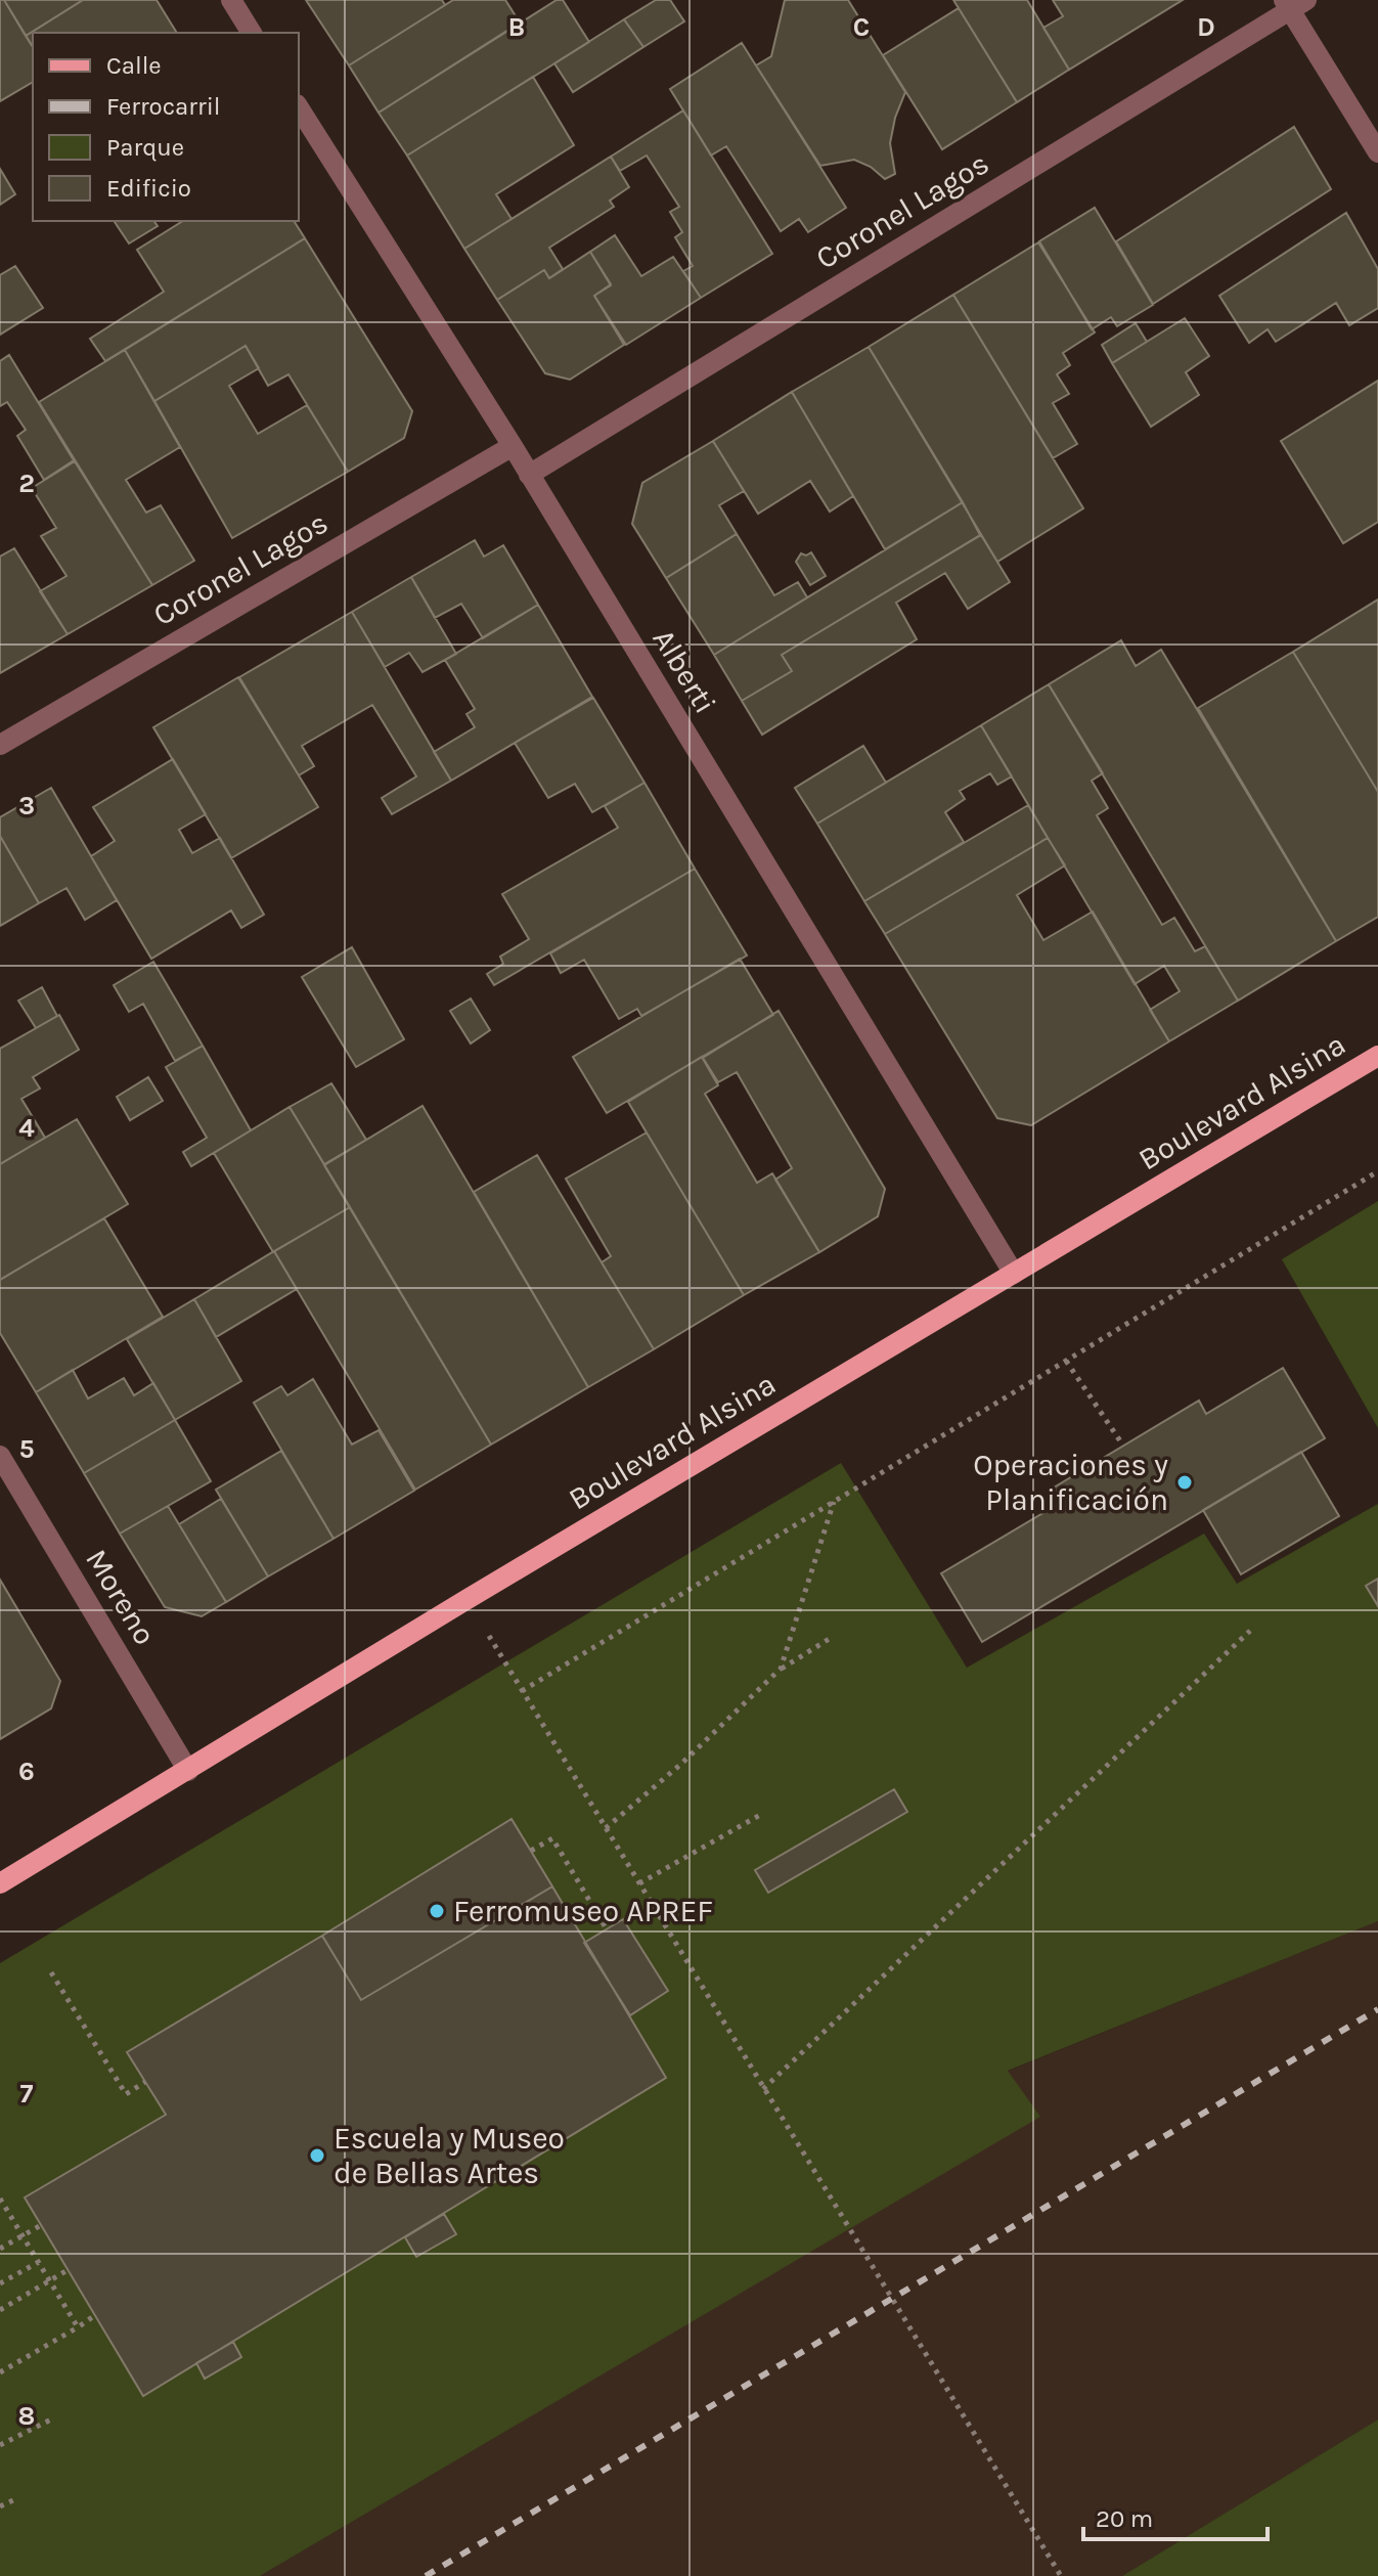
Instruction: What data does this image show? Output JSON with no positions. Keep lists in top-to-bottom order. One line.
{"streets":{"main road":["Boulevard Alsina"],"street":["Coronel Lagos","Alberti","Moreno"]},"crossings":[["Coronel Lagos","Alberti"],["Alberti","Boulevard Alsina"],["Boulevard Alsina","Moreno"]],"places":["Operaciones y Planificación","Ferromuseo APREF","Escuela y Museo de Bellas Artes"],"legend":["Calle","Ferrocarril","Parque","Edificio"],"scale_bar":"20 m","grid":{"columns":["B","C","D"],"rows":["2","3","4","5","6","7","8"]}}
